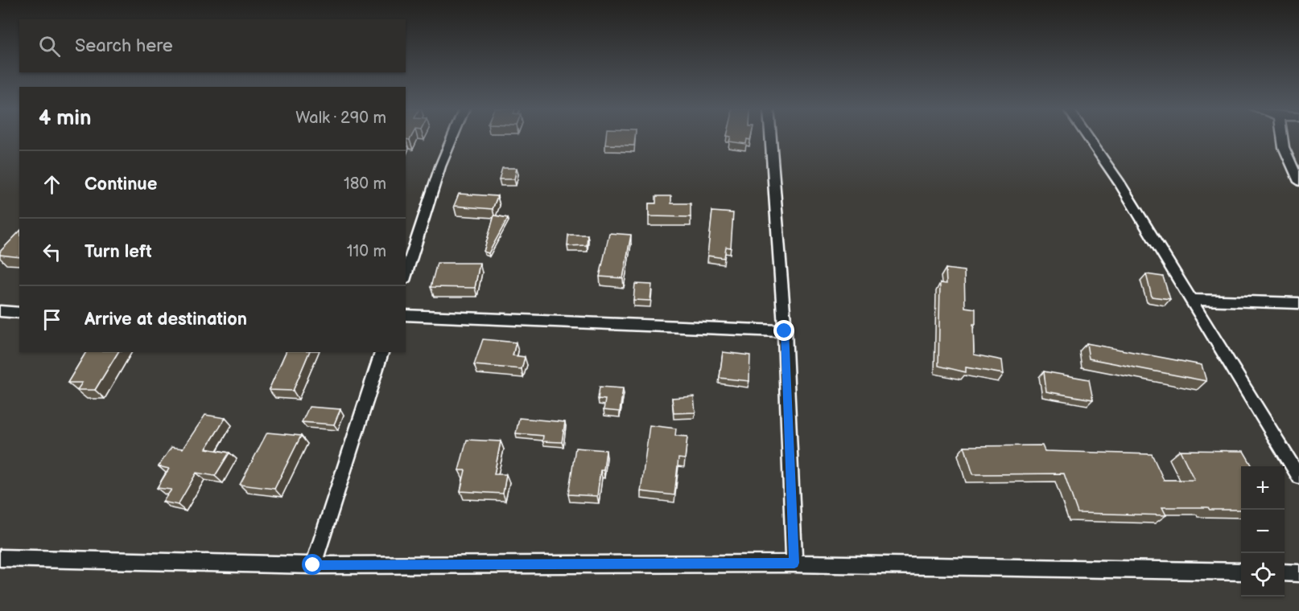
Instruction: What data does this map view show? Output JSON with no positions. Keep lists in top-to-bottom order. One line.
{"page":{"search":"Search here","heading":["4 min","Walk · 290 m"],"list":[["Continue","180 m"],["Turn left","110 m"],"Arrive at destination"],"map_buttons":["+","−"]}}
